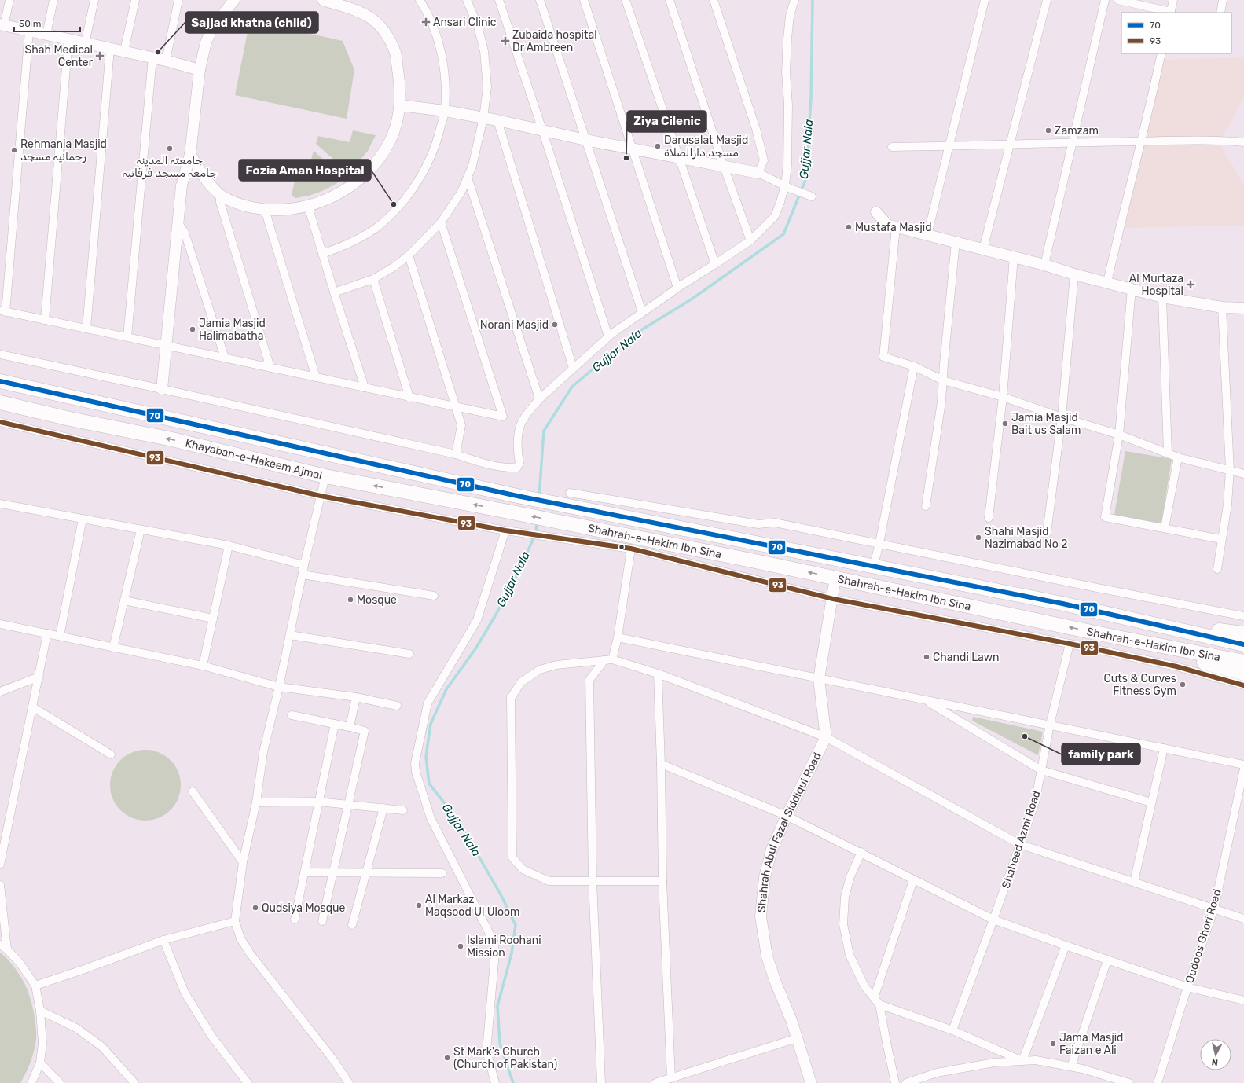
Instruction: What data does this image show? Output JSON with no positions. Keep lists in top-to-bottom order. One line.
{"streets":{"highway":["Khayaban-e-Hakeem Ajmal","Shahrah-e-Hakim Ibn Sina"],"street":["Shahrah Abul Fazal Siddiqui Road","Shaheed Azmi Road","Qudoos Ghori Road"]},"crossings":[["Khayaban-e-Hakeem Ajmal","Shahrah-e-Hakim Ibn Sina"]],"water":["Gujjar Nala"],"places":{"health":["Ansari Clinic","Zubaida hospital Dr Ambreen","Shah Medical Center","Al Murtaza Hospital"],"other":["Sajjad khatna (child)","Zamzam","Darusalat Masjid مسجد دارالصلاة","جامعتہ المدینہ جامعہ مسجد فرقانیہ","Rehmania Masjid رحمانیہ مسجد","Ziya Cilenic","Fozia Aman Hospital","Mustafa Masjid","Norani Masjid","Jamia Masjid Halimabatha","Jamia Masjid Bait us Salam","Shahi Masjid Nazimabad No 2","Mosque","Chandi Lawn","Cuts & Curves Fitness Gym","family park","Al Markaz Maqsood Ul Uloom","Qudsiya Mosque","Islami Roohani Mission","Jama Masjid Faizan e Ali","St Mark's Church (Church of Pakistan)"]},"lines":["transit line 70","transit line 93"],"legend":["70","93"],"scale_bar":"50 m","north":"bottom"}
